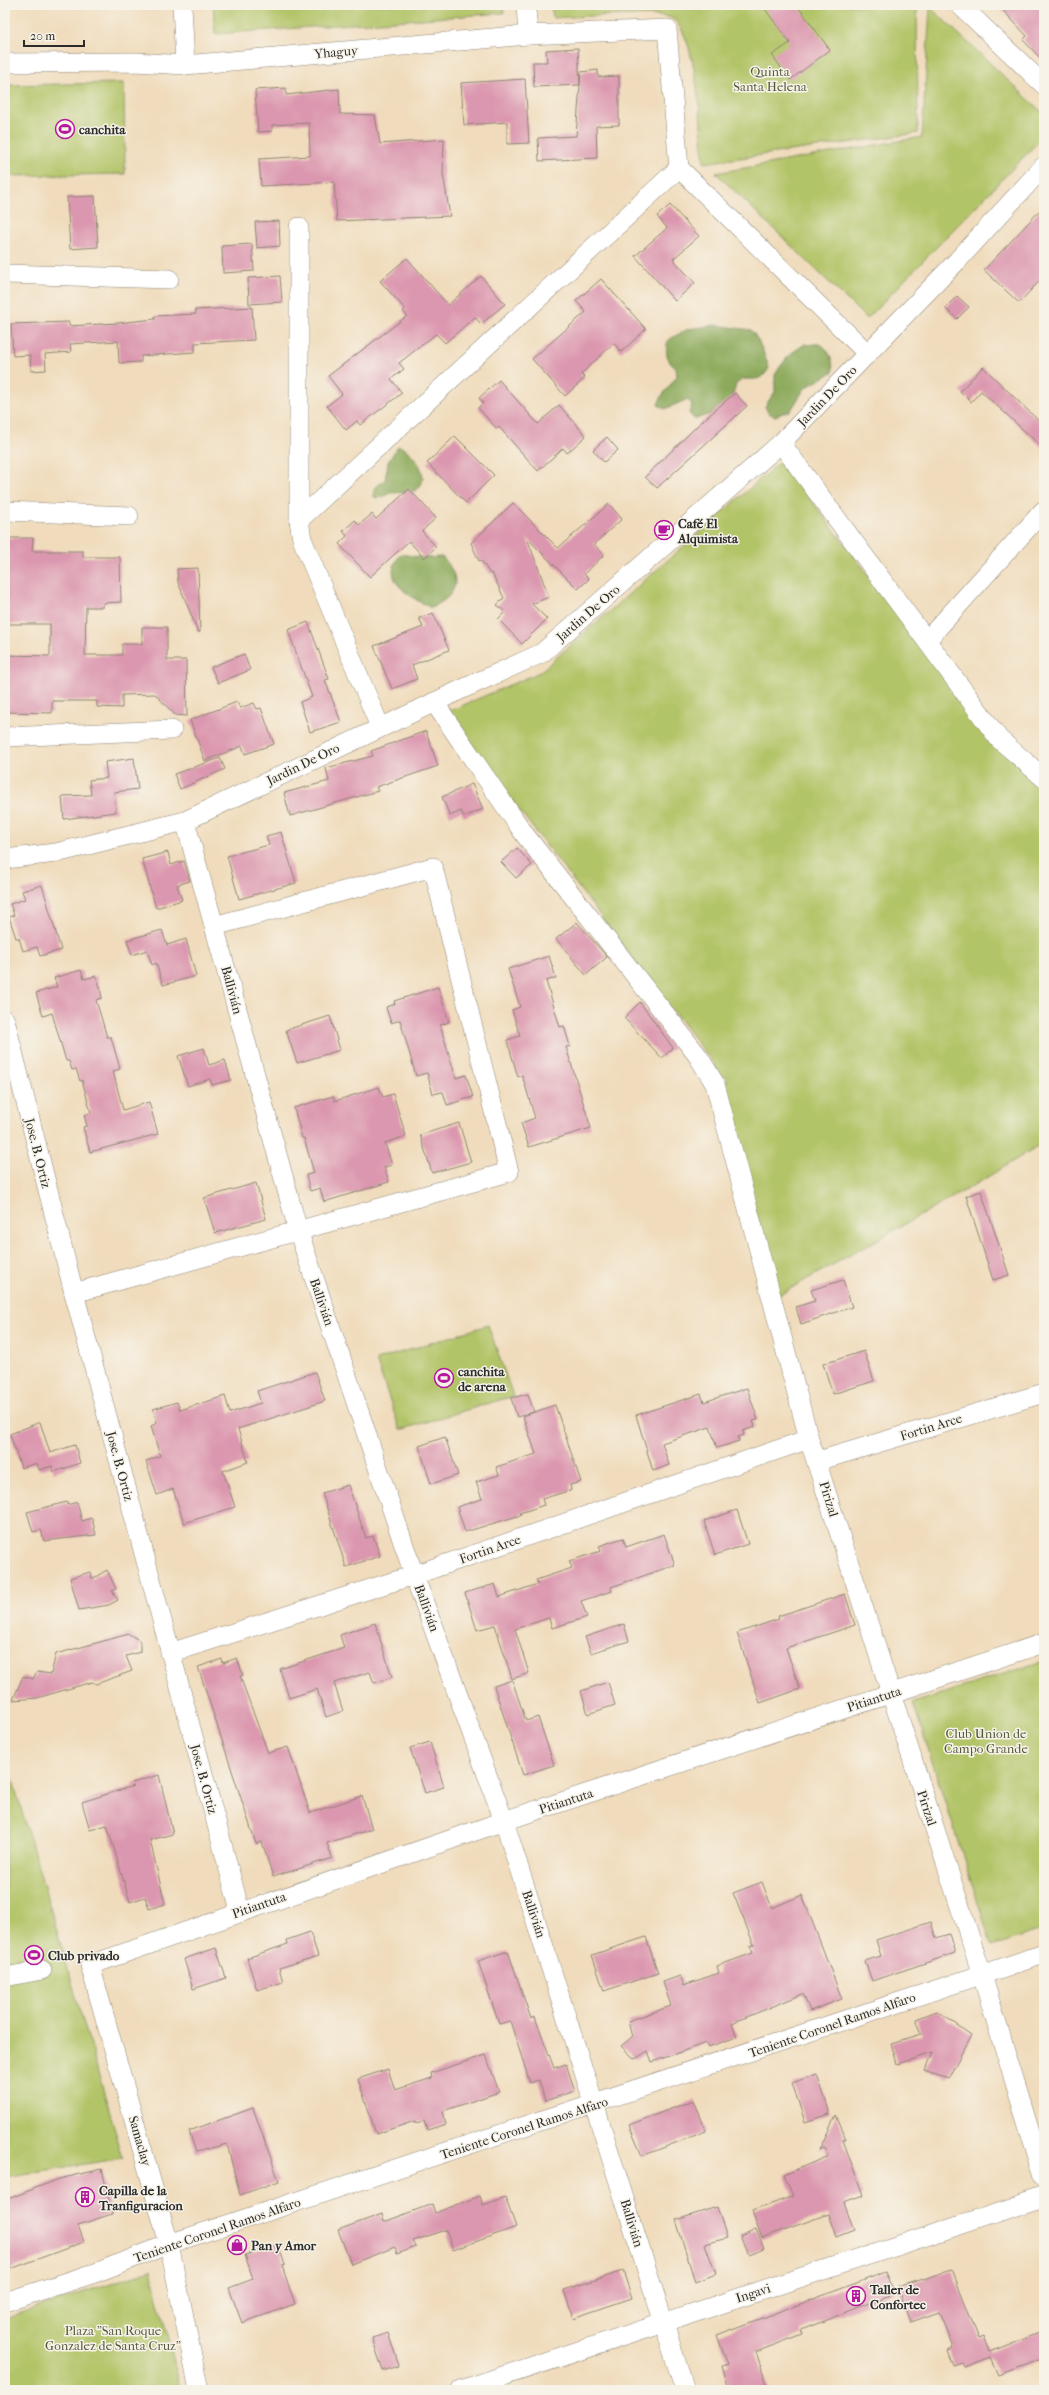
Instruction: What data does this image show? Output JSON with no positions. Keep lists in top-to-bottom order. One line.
{"streets":{"street":["Yhaguy","Jardin De Oro","Ballivián","Jose. B. Ortiz","Fortin Arce","Pirizal","Pitiantuta","Teniente Coronel Ramos Alfaro","Samaclay","Ingavi"]},"crossings":[["Jardin De Oro","Ballivián"],["Jardin De Oro","Pirizal"],["Ballivián","Fortin Arce"],["Ballivián","Pitiantuta"],["Ballivián","Teniente Coronel Ramos Alfaro"],["Ballivián","Ingavi"],["Jose. B. Ortiz","Fortin Arce"],["Jose. B. Ortiz","Pitiantuta"],["Fortin Arce","Pirizal"],["Pirizal","Pitiantuta"],["Pirizal","Teniente Coronel Ramos Alfaro"],["Pitiantuta","Samaclay"],["Teniente Coronel Ramos Alfaro","Samaclay"]],"parks":["Quinta Santa Helena","Club Union de Campo Grande","Plaza \"San Roque Gonzalez de Santa Cruz\""],"places":{"sports":["canchita","canchita de arena","Club privado"],"cafe":["Café El Alquimista"],"building":["Capilla de la Tranfiguracion","Taller de Confortec"],"shop":["Pan y Amor"]},"scale_bar":"20 m"}
